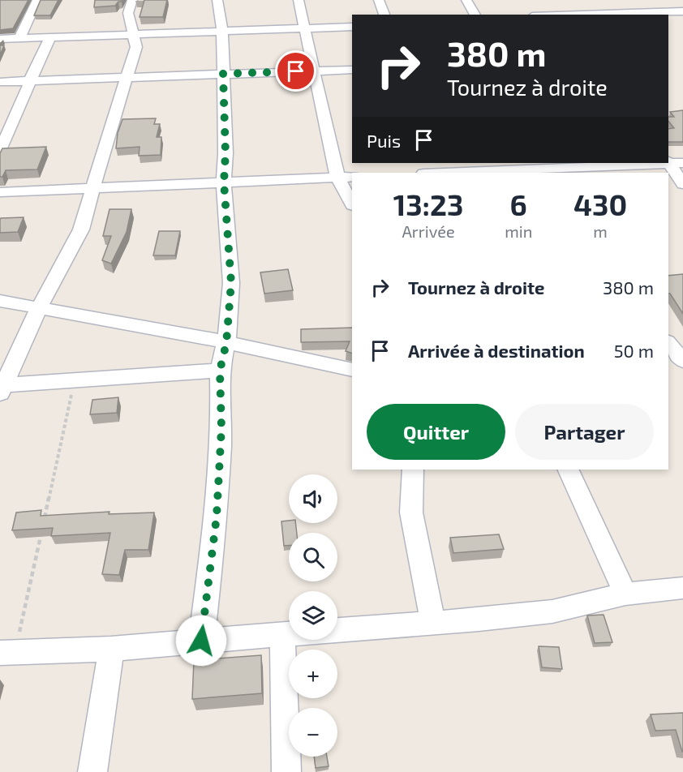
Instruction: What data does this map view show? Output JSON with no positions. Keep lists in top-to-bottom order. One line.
{"page":{"turn":["380 m","Tournez à droite"],"then":"Puis","eta":["13:23","Arrivée","6","min","430","m"],"list":[{"name":"Tournez à droite","value":"380 m"},{"name":"Arrivée à destination","value":"50 m"}],"buttons":["Quitter","Partager"],"map_buttons":["+","−"]}}
